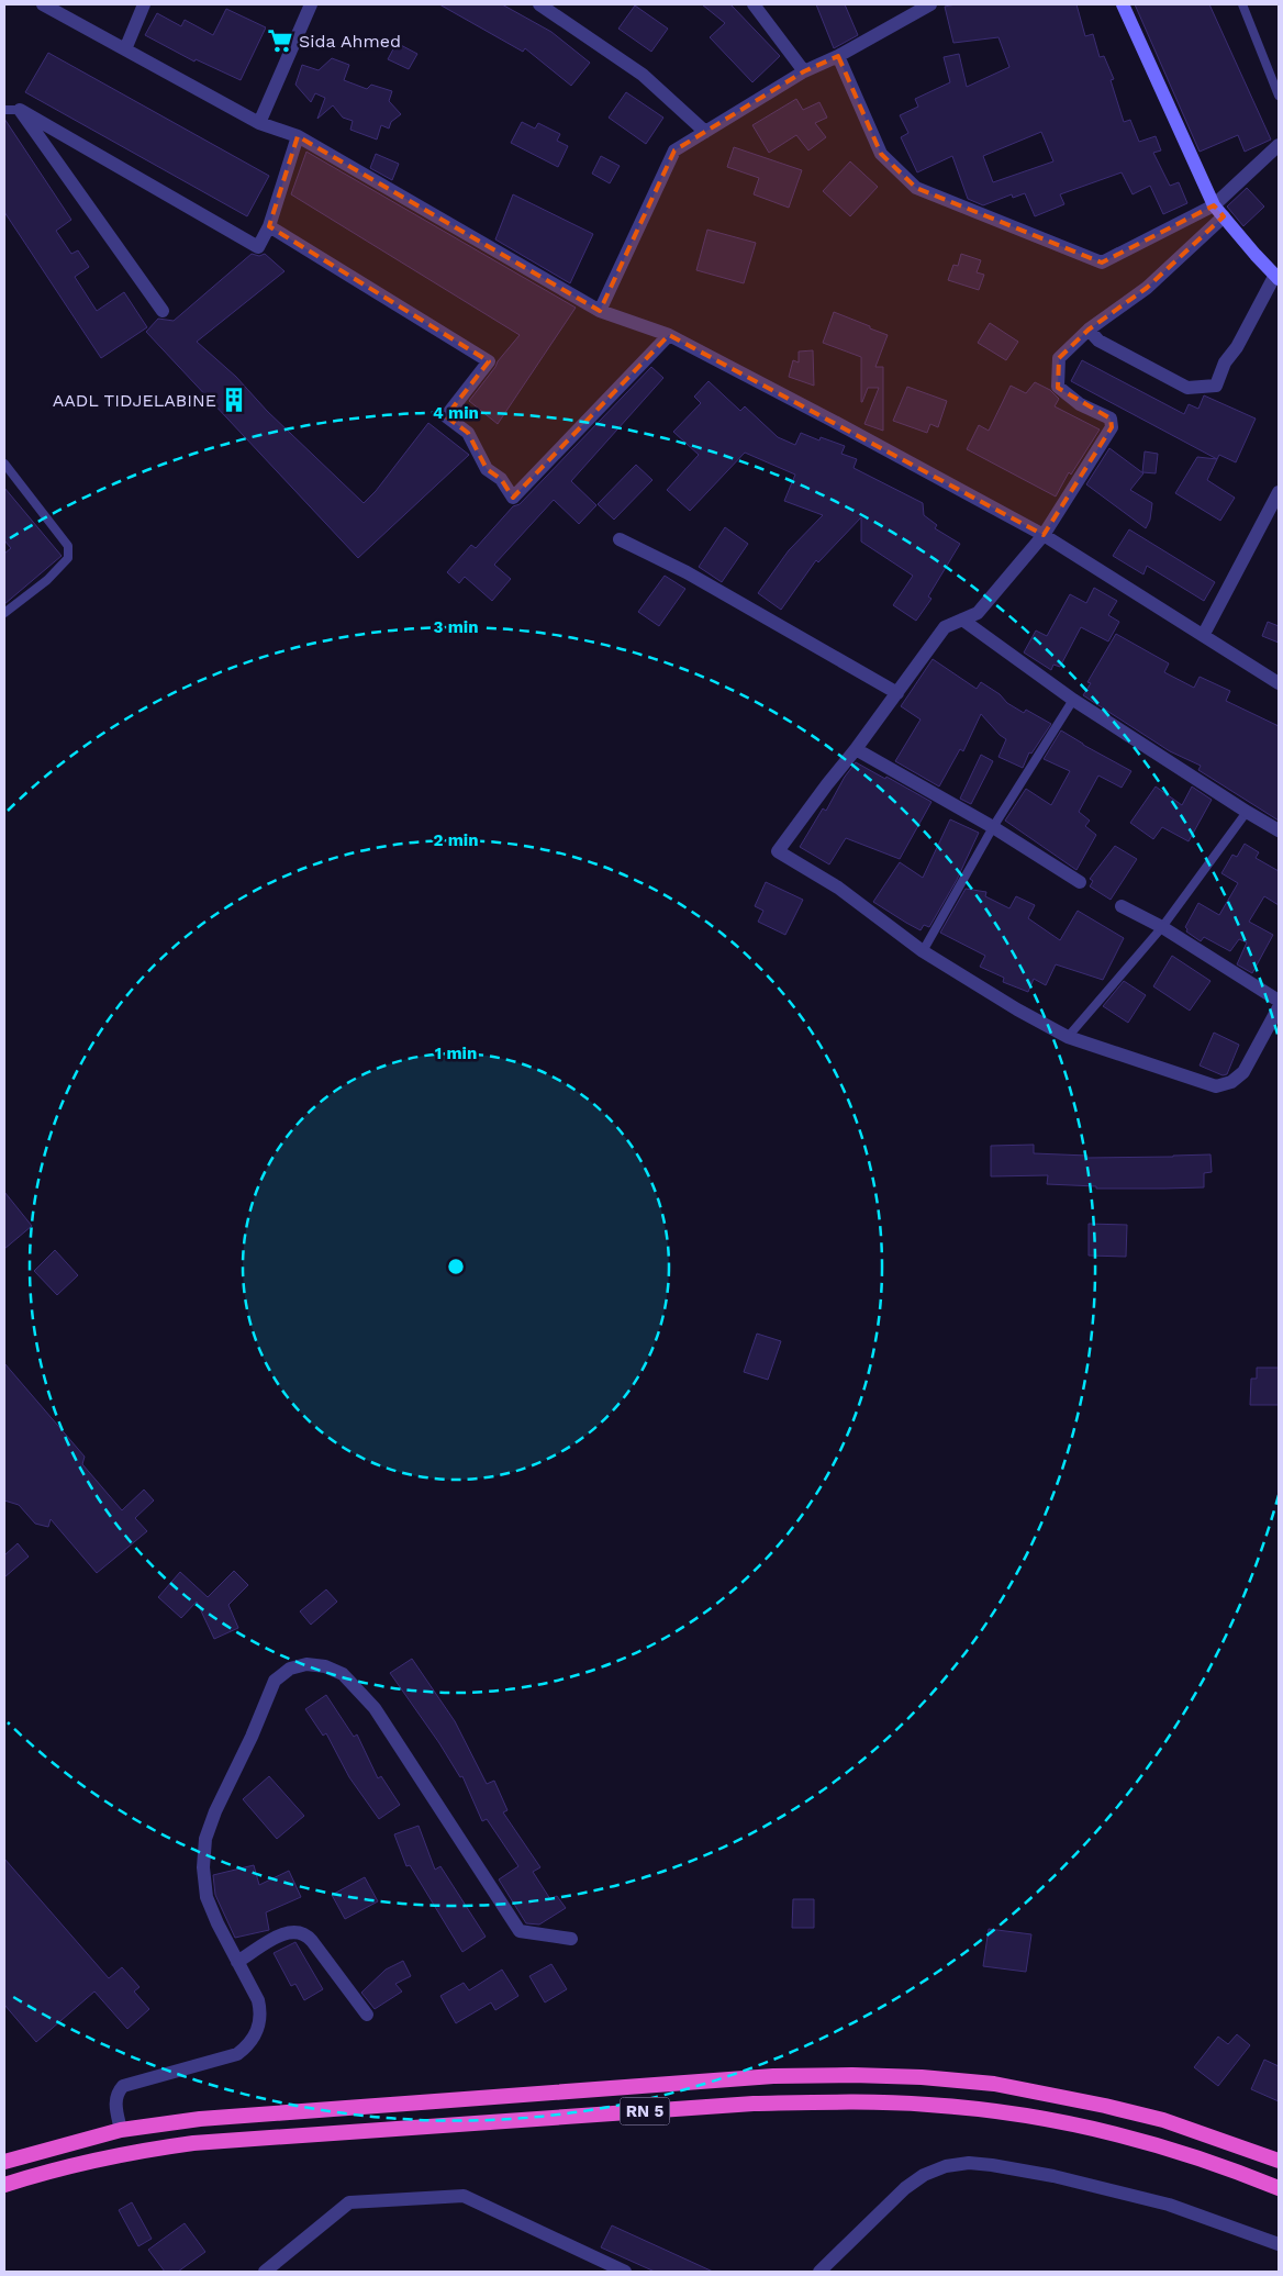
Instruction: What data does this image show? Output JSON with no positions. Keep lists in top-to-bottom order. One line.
{"streets":{"highway":["RN 5"]},"places":{"supermarket":["Sida Ahmed"],"building":["AADL TIDJELABINE"]},"rings":["4 min","3 min","2 min","1 min"]}
